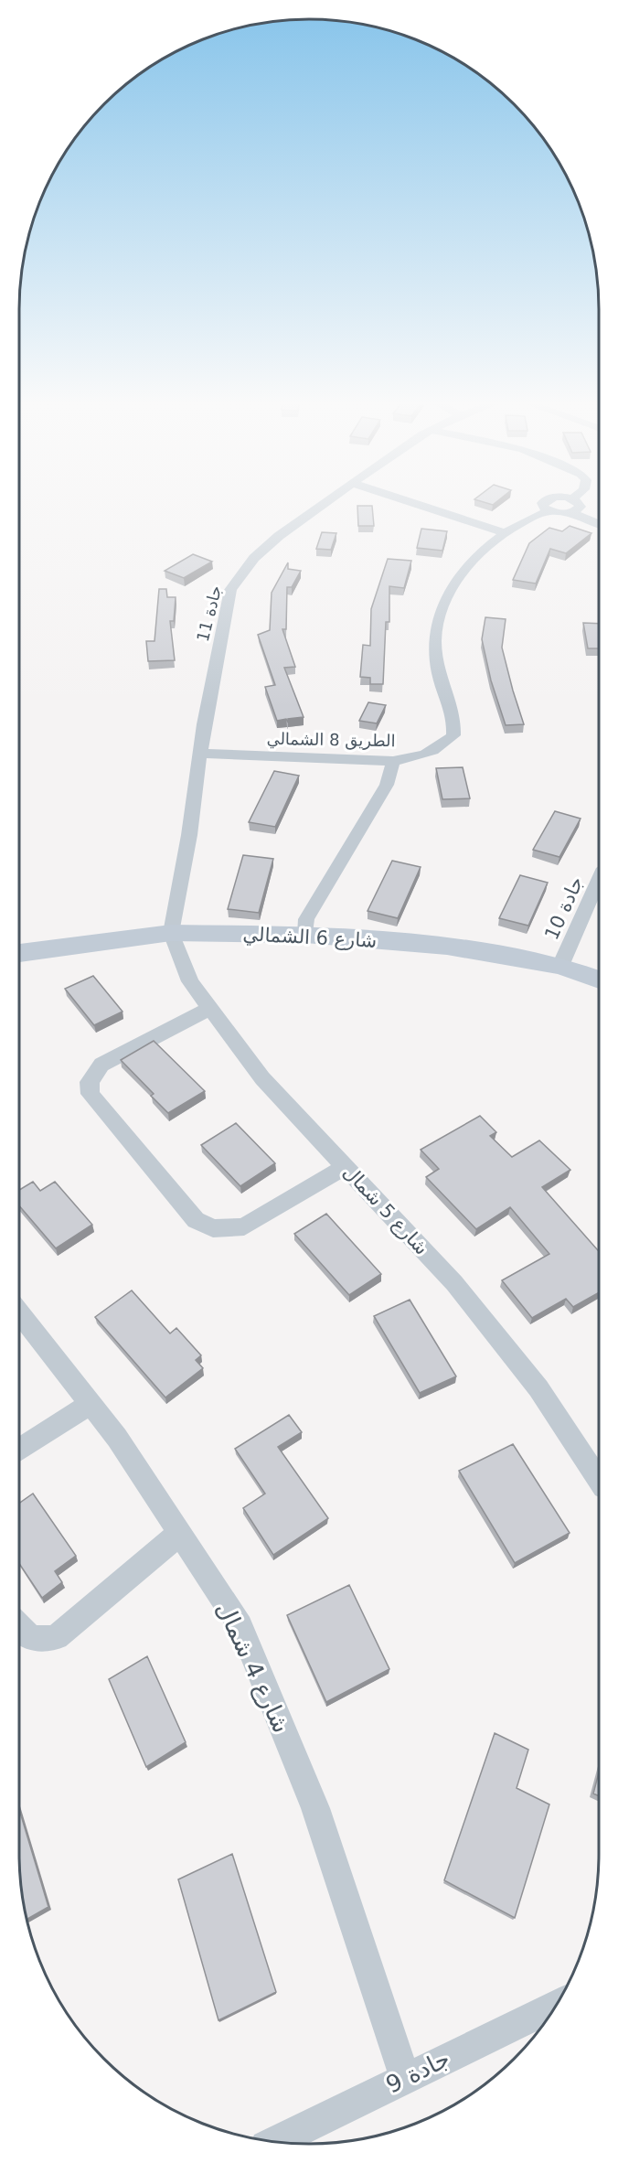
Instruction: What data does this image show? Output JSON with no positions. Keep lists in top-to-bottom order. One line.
{"streets":{"street":["جادة 11","الطريق 8 الشمالي","جادة 10","شارع 6 الشمالي","شارع 5 شمال","شارع 4 شمال","جادة 9"]},"crossings":[["جادة 11","الطريق 8 الشمالي"],["جادة 11","شارع 6 الشمالي"],["جادة 11","شارع 5 شمال"],["جادة 10","شارع 6 الشمالي"],["شارع 6 الشمالي","شارع 5 شمال"],["شارع 4 شمال","جادة 9"]]}
